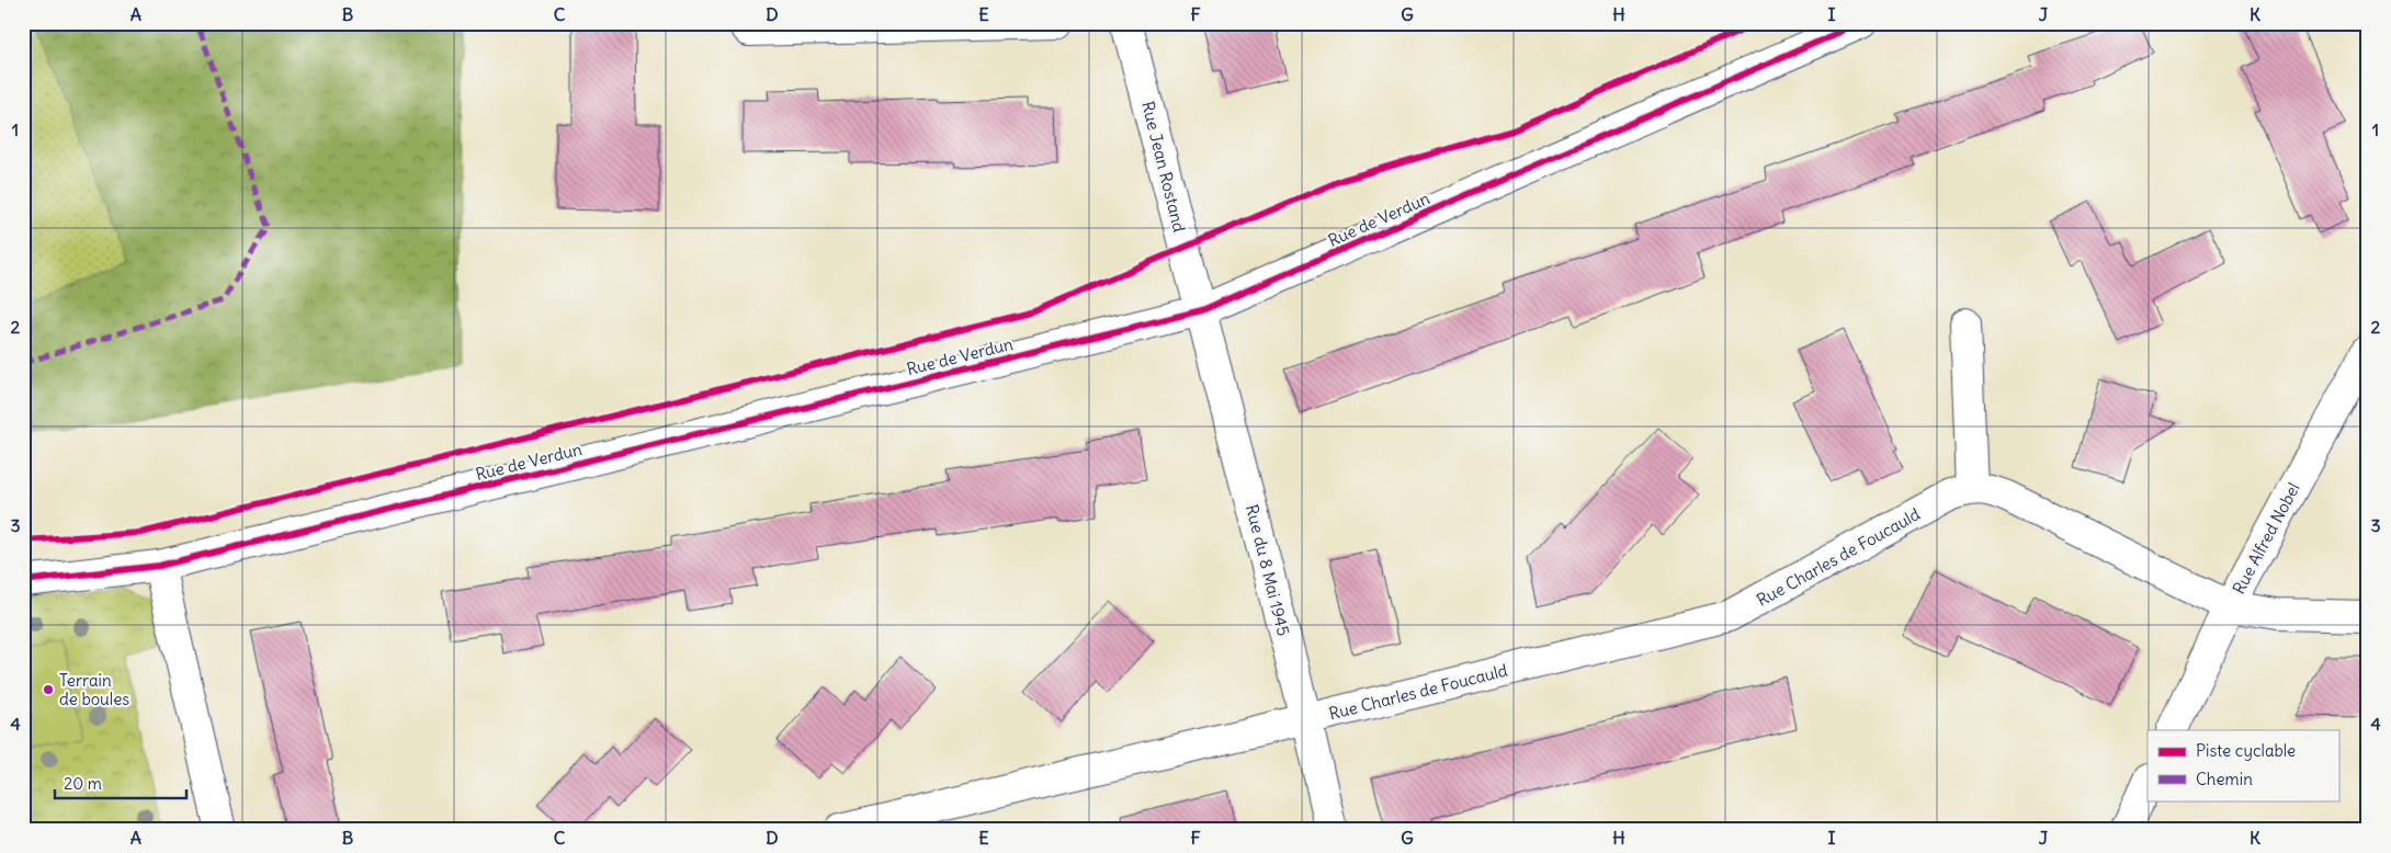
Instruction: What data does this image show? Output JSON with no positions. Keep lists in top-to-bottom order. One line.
{"streets":{"street":["Rue Jean Rostand","Rue de Verdun","Rue Alfred Nobel","Rue Charles de Foucauld","Rue du 8 Mai 1945"]},"crossings":[["Rue Jean Rostand","Rue de Verdun"],["Rue Jean Rostand","Rue du 8 Mai 1945"],["Rue de Verdun","Rue du 8 Mai 1945"],["Rue Alfred Nobel","Rue Charles de Foucauld"],["Rue Charles de Foucauld","Rue du 8 Mai 1945"]],"places":["Terrain de boules"],"legend":["Piste cyclable","Chemin"],"scale_bar":"20 m","grid":{"columns":["A","B","C","D","E","F","G","H","I","J","K"],"rows":["1","2","3","4"]}}
